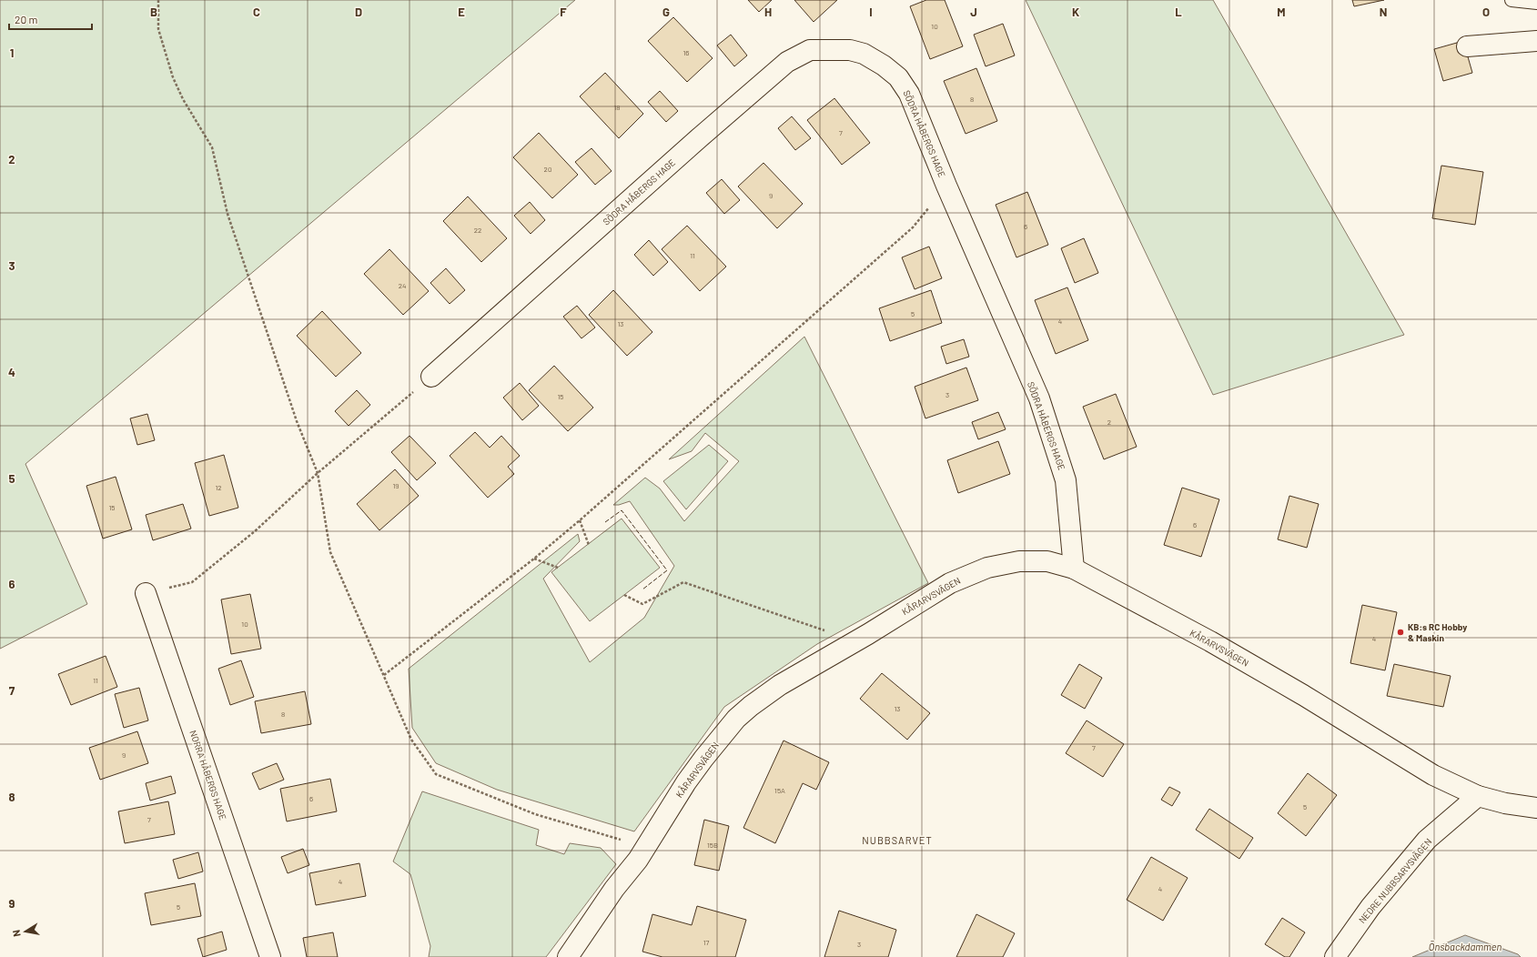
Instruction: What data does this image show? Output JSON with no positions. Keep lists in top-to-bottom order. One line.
{"streets":{"street":["SÖDRA HÅBERGS HAGE","KÅRARVSVÄGEN","NORRA HÅBERGS HAGE","NEDRE NUBBSARVSVÄGEN"]},"crossings":[["SÖDRA HÅBERGS HAGE","KÅRARVSVÄGEN"],["KÅRARVSVÄGEN","NEDRE NUBBSARVSVÄGEN"]],"districts":["NUBBSARVET"],"water":["Önsbackdammen"],"places":["KB:s RC Hobby & Maskin"],"house_numbers":["10","16","8","18","7","20","9","6","22","11","24","5","4","13","3","15","2","19","12","15","6","10","4","11","13","8","7","9","15A","6","5","7","15B","4","4","5","17","3"],"scale_bar":"20 m","north":"left","grid":{"columns":["B","C","D","E","F","G","H","I","J","K","L","M","N","O"],"rows":["1","2","3","4","5","6","7","8","9"]}}
